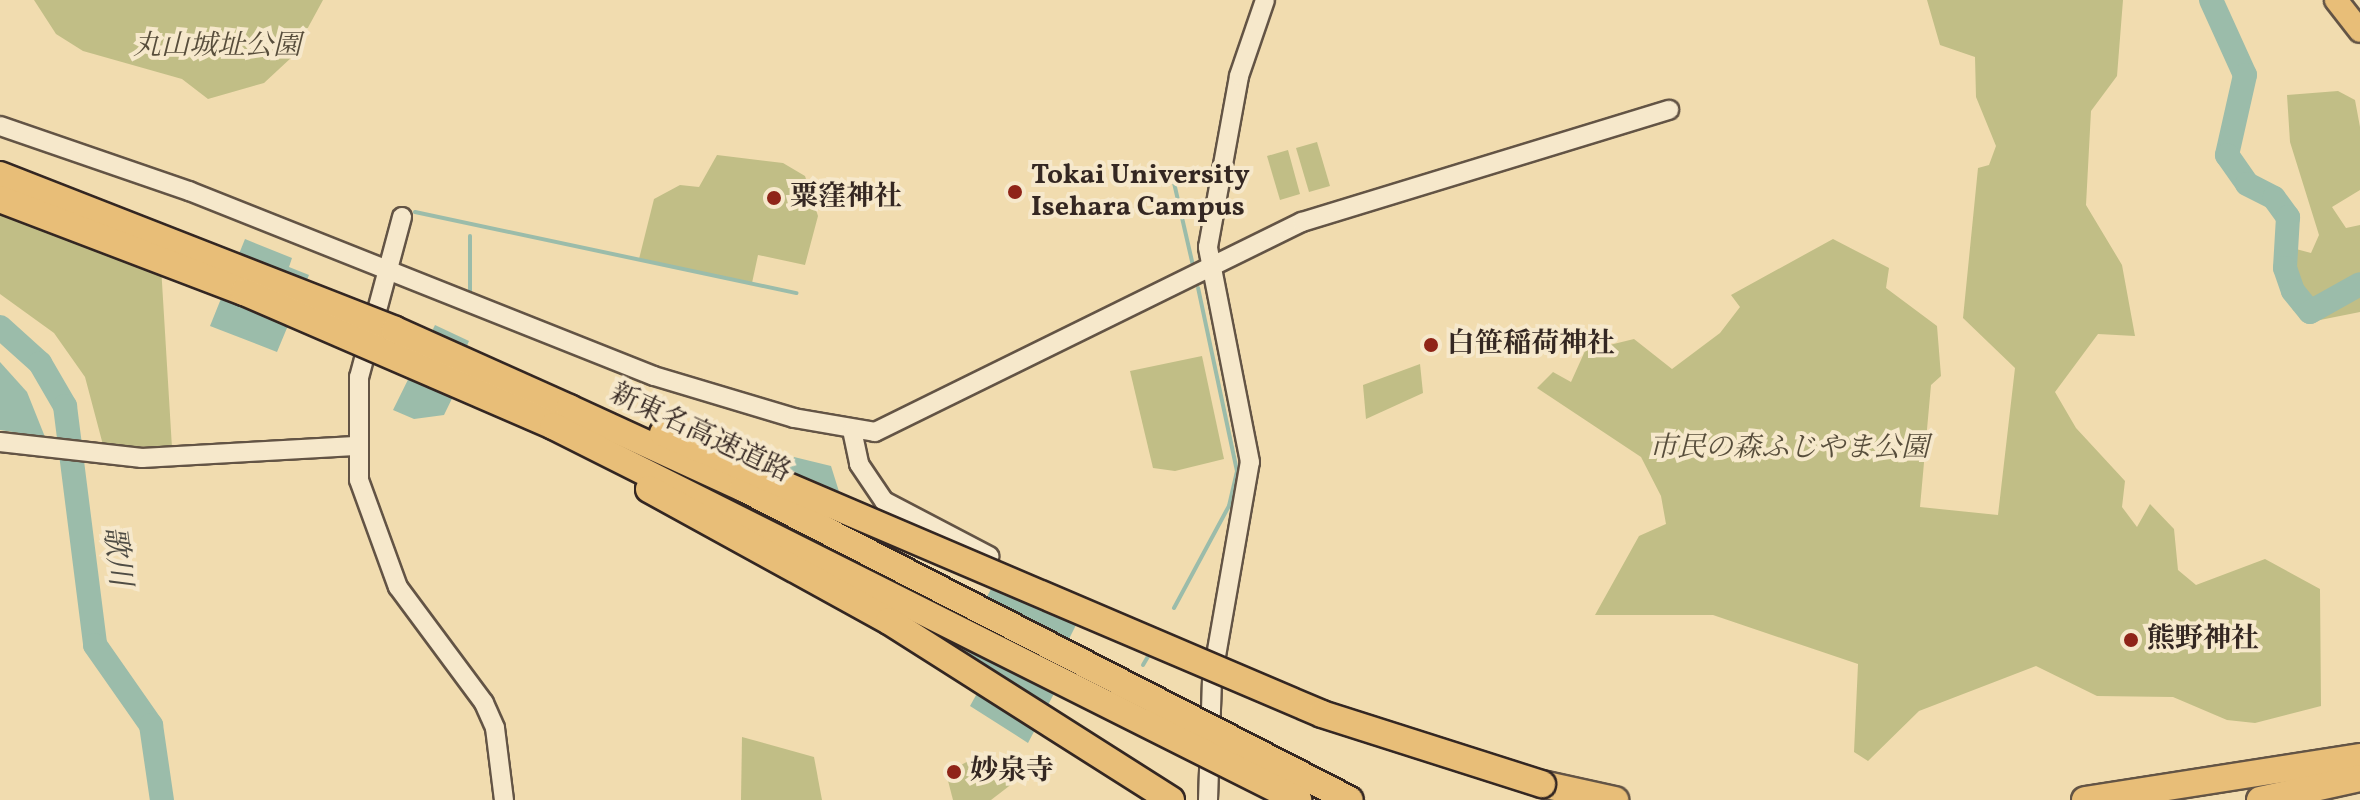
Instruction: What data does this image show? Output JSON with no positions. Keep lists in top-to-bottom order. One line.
{"streets":{"highway":["新東名高速道路"]},"water":["歌川"],"parks":["丸山城址公園","市民の森ふじやま公園"],"places":["Tokai University Isehara Campus","粟窪神社","白笹稲荷神社","熊野神社","妙泉寺"]}
